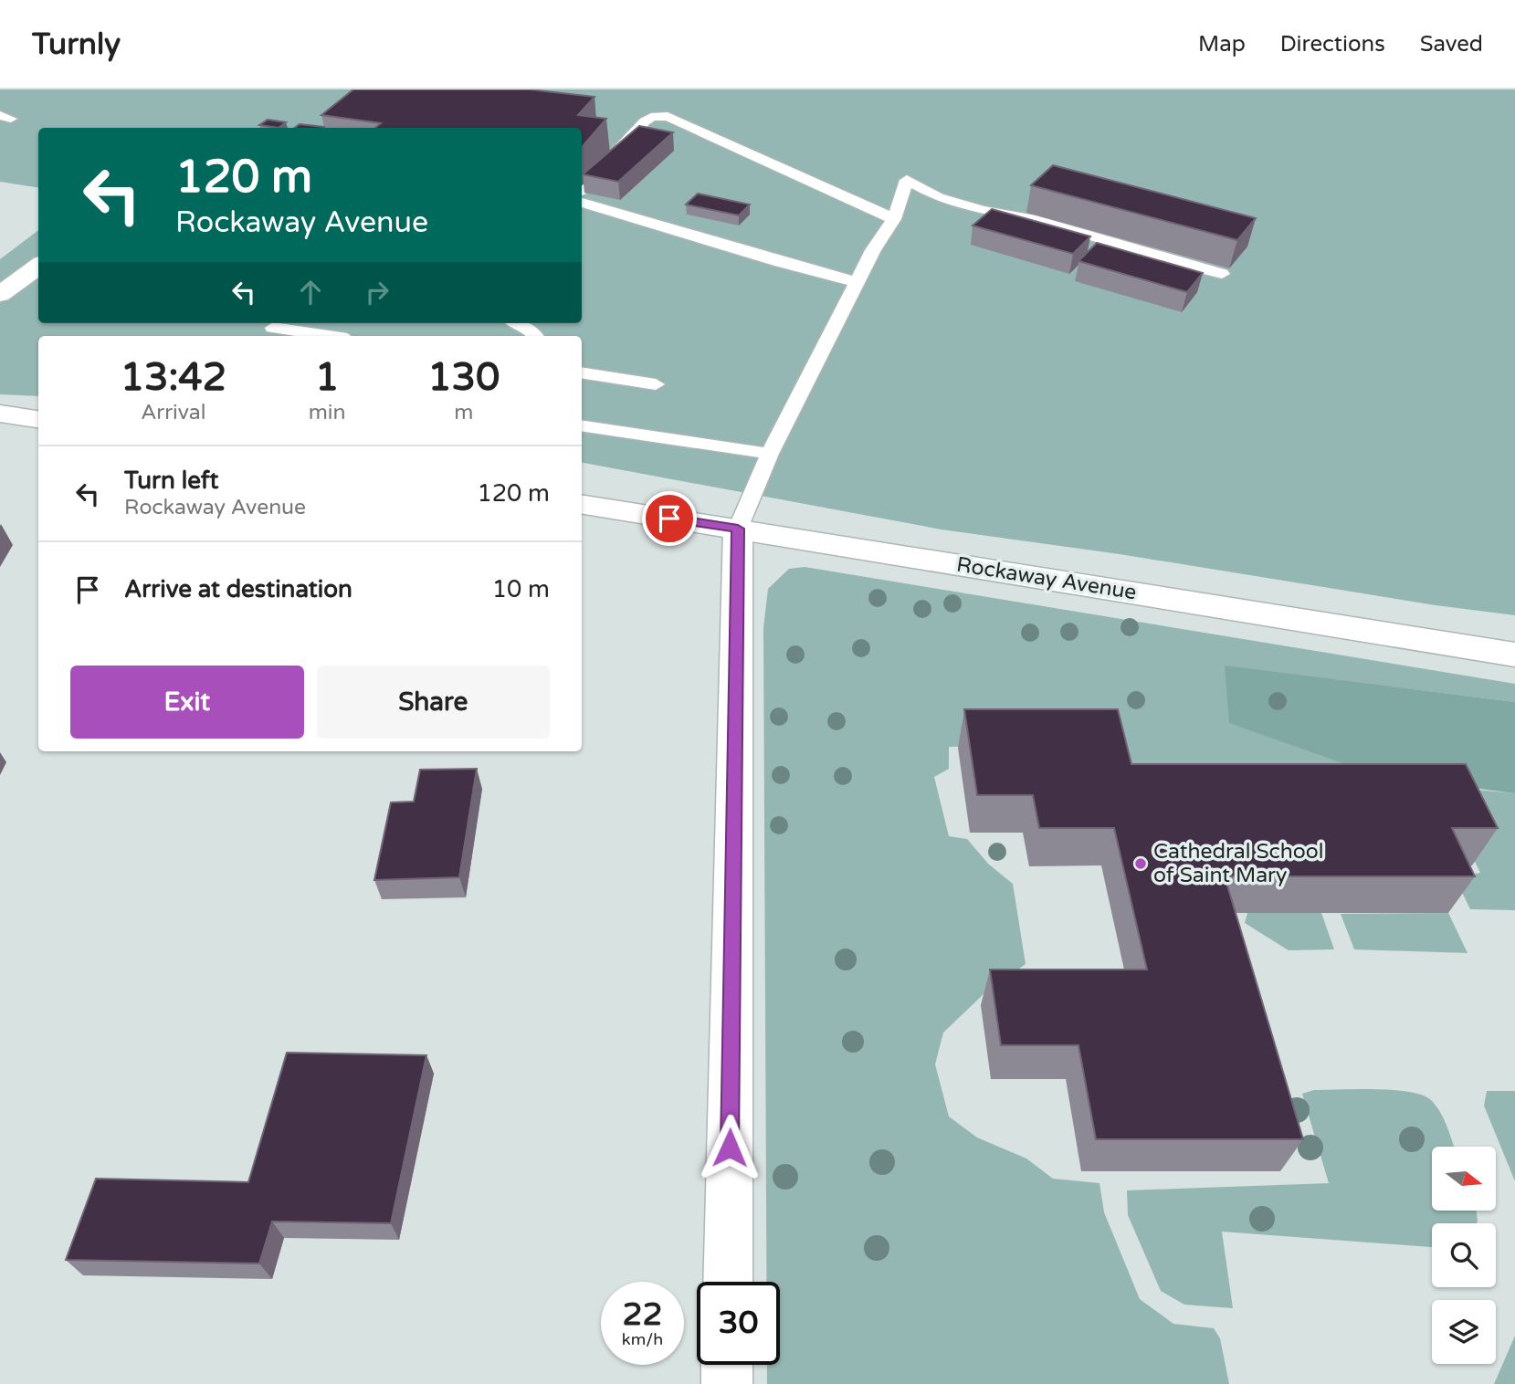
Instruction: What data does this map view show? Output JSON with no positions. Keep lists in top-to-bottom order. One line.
{"streets":{"main road":["Rockaway Avenue"]},"places":["Cathedral School of Saint Mary"],"north":"right","page":{"header":"Turnly","nav":["Map","Directions","Saved"],"turn":["120 m","Rockaway Avenue"],"eta":["13:42","Arrival","1","min","130","m"],"list":[{"name":"Turn left","note":"Rockaway Avenue","value":"120 m"},{"name":"Arrive at destination","value":"10 m"}],"buttons":["Exit","Share"],"speed":"22 km/h","limit":"30"}}
